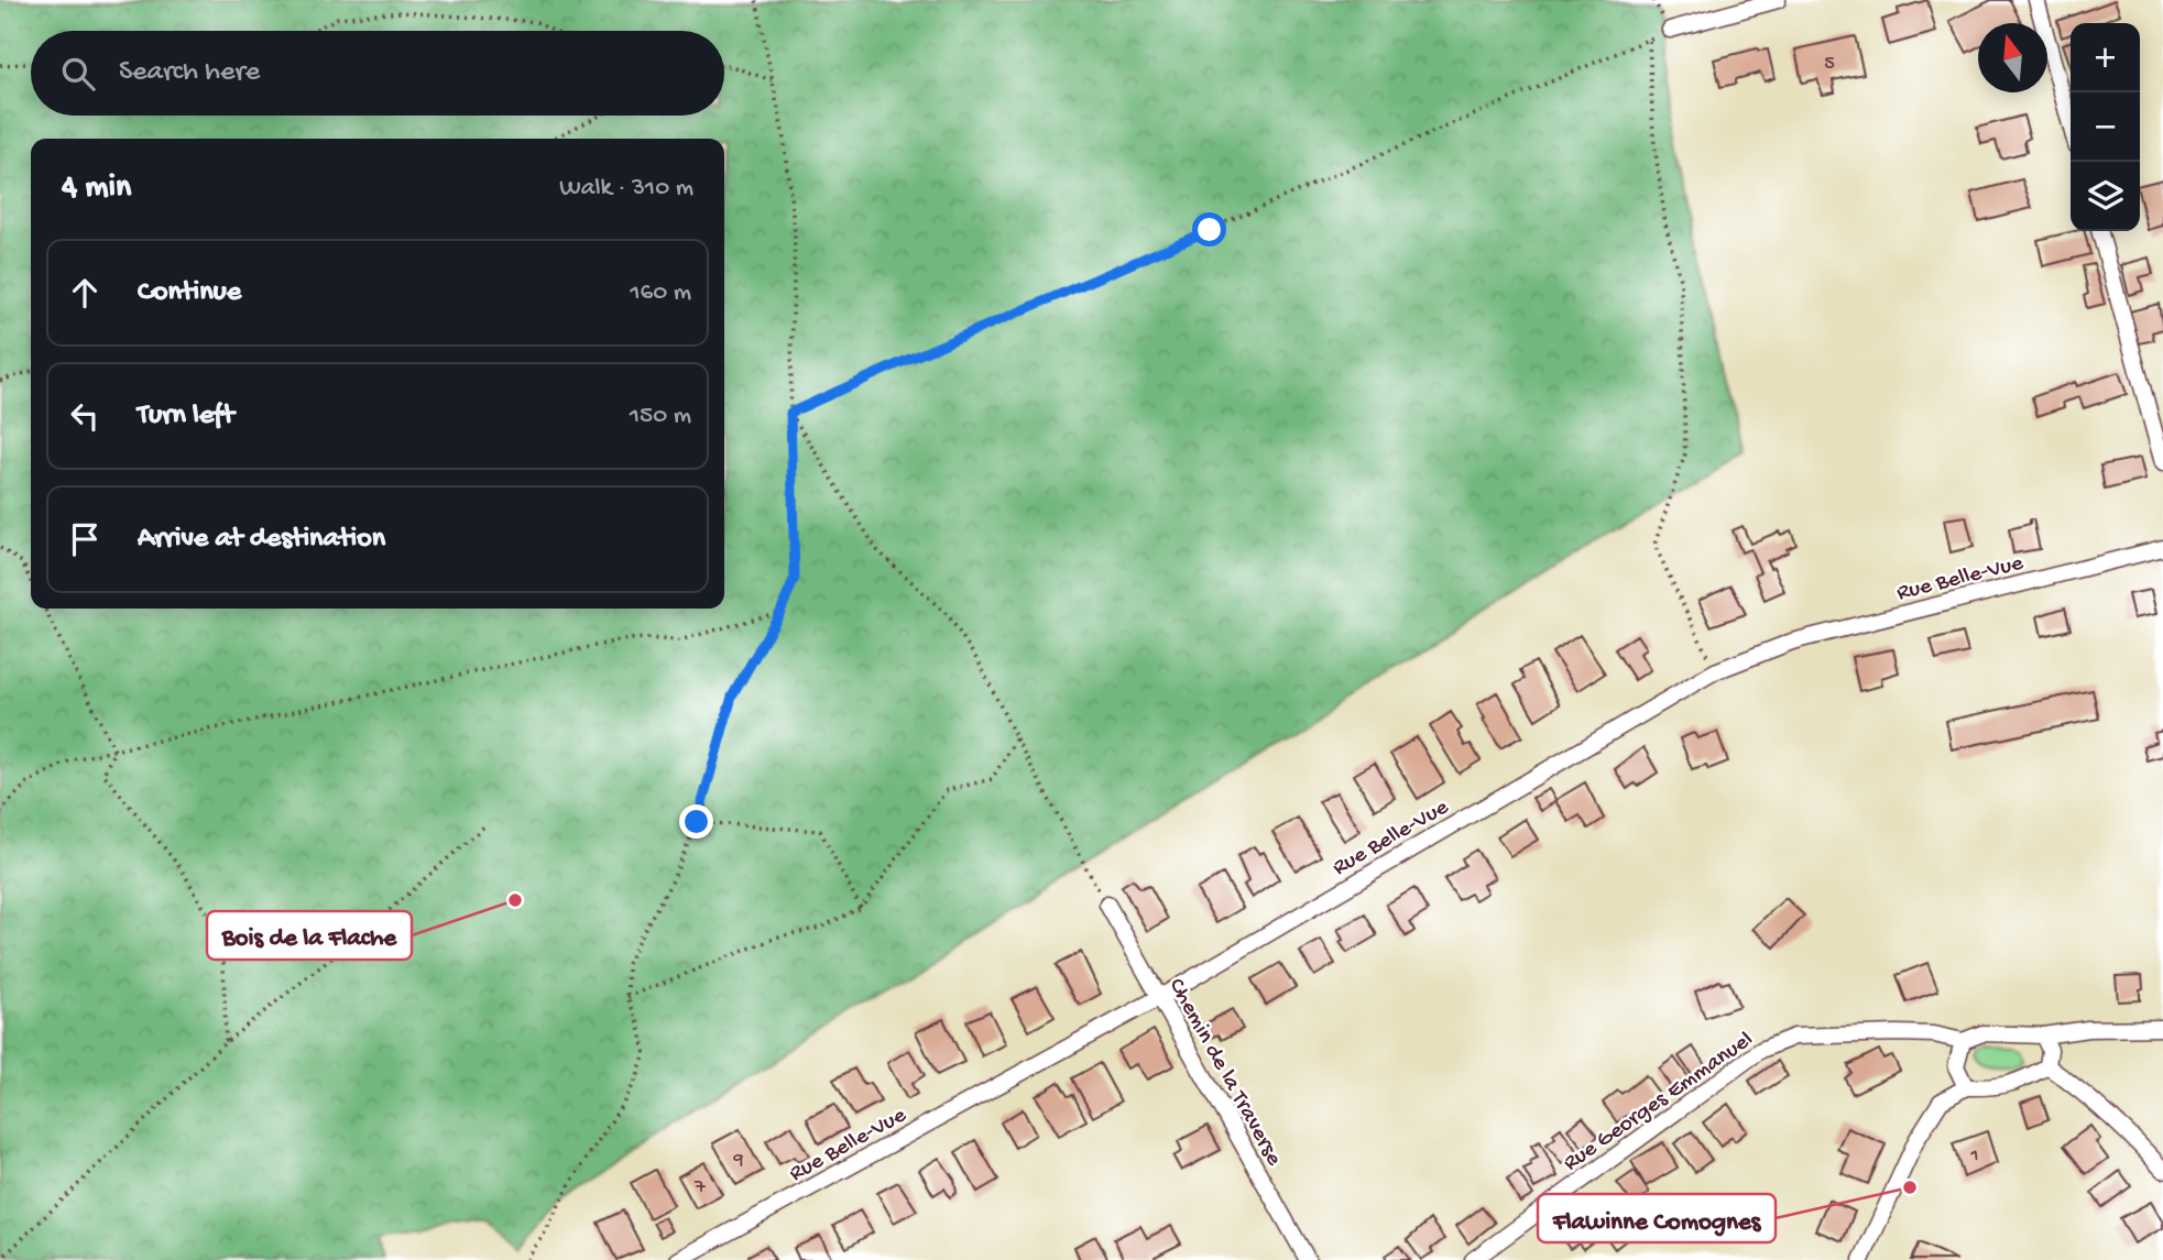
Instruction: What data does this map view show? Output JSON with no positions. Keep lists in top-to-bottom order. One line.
{"streets":{"street":["Rue Belle-Vue","Chemin de la Traverse","Rue Georges Emmanuel"]},"crossings":[["Rue Belle-Vue","Chemin de la Traverse"]],"places":["Bois de la Flache","Flawinne Comognes"],"house_numbers":["5","1","9","7"],"north":"top","page":{"map_buttons":["+","−"],"search":"Search here","heading":["4 min","Walk · 310 m"],"list":[["Continue","160 m"],["Turn left","150 m"],"Arrive at destination"]}}
